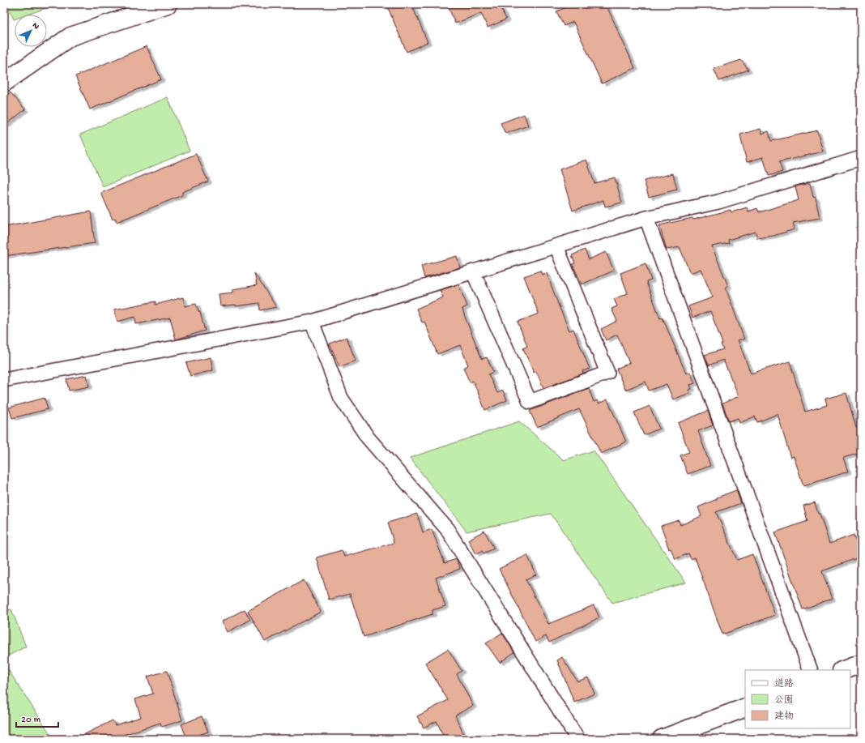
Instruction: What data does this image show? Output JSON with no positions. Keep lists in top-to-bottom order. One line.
{"legend":["道路","公園","建物"],"scale_bar":"20 m","north":"top right"}
